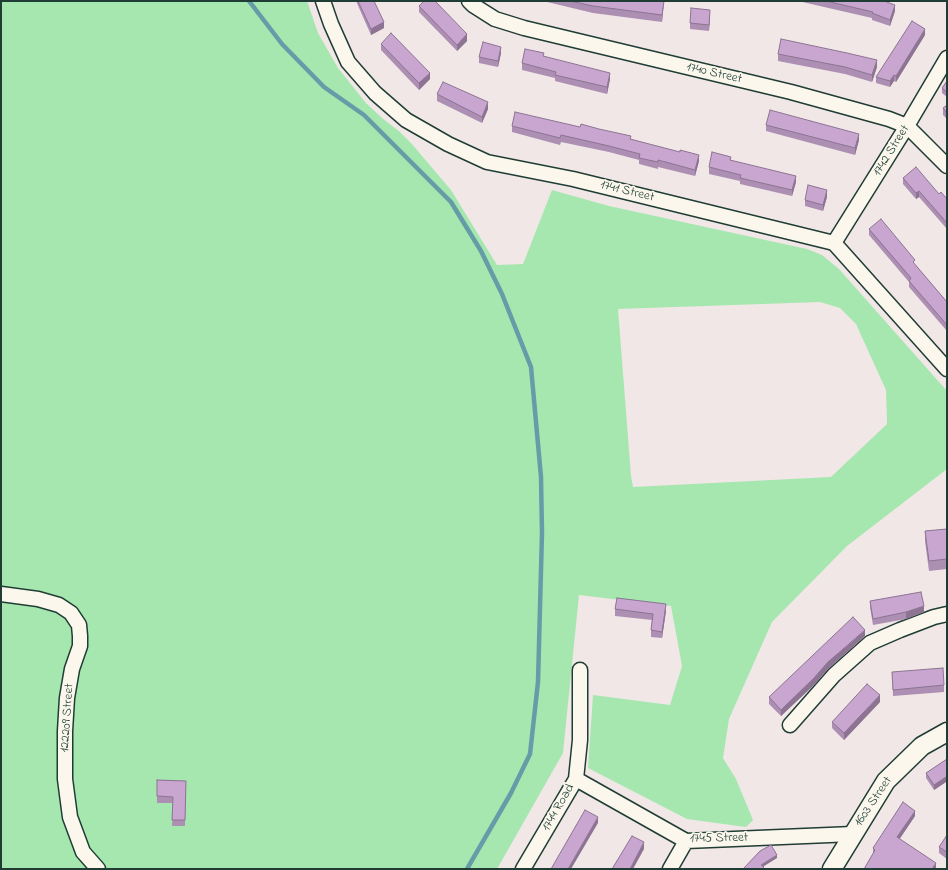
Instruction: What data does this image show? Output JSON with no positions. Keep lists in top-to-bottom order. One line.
{"streets":{"street":["1740 Street","1742 Street","1741 Street","122209 Street","1603 Street","1744 Road","1745 Street"]},"crossings":[["1740 Street","1742 Street"],["1742 Street","1741 Street"],["1603 Street","1745 Street"],["1744 Road","1745 Street"]]}
